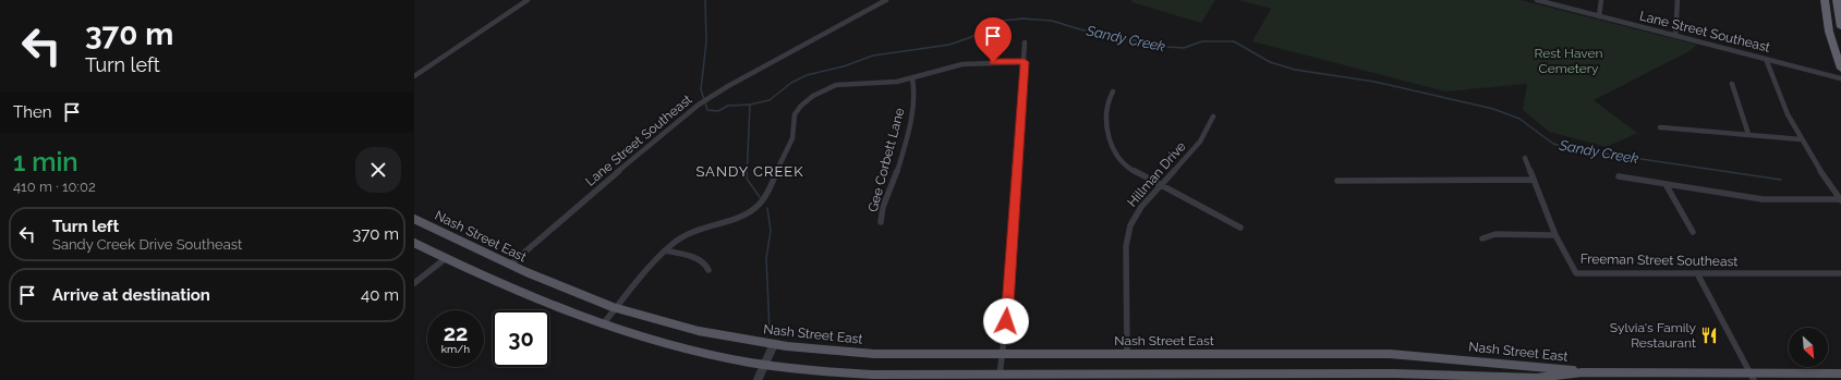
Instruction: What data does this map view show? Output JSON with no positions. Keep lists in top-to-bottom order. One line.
{"streets":{"main road":["Nash Street East"],"street":["Lane Street Southeast","Gee Corbett Lane","Hillman Drive","Freeman Street Southeast"]},"crossings":[["Lane Street Southeast","Nash Street East"],["Hillman Drive","Nash Street East"]],"districts":["SANDY CREEK"],"water":["Sandy Creek"],"parks":["Rest Haven Cemetery"],"places":{"restaurant":["Sylvia's Family Restaurant"]},"north":"bottom right","page":{"turn":["370 m","Turn left"],"then":"Then","heading":["1 min","410 m · 10:02"],"list":[{"name":"Turn left","note":"Sandy Creek Drive Southeast","value":"370 m"},{"name":"Arrive at destination","value":"40 m"}],"speed":"22 km/h","limit":"30"}}
